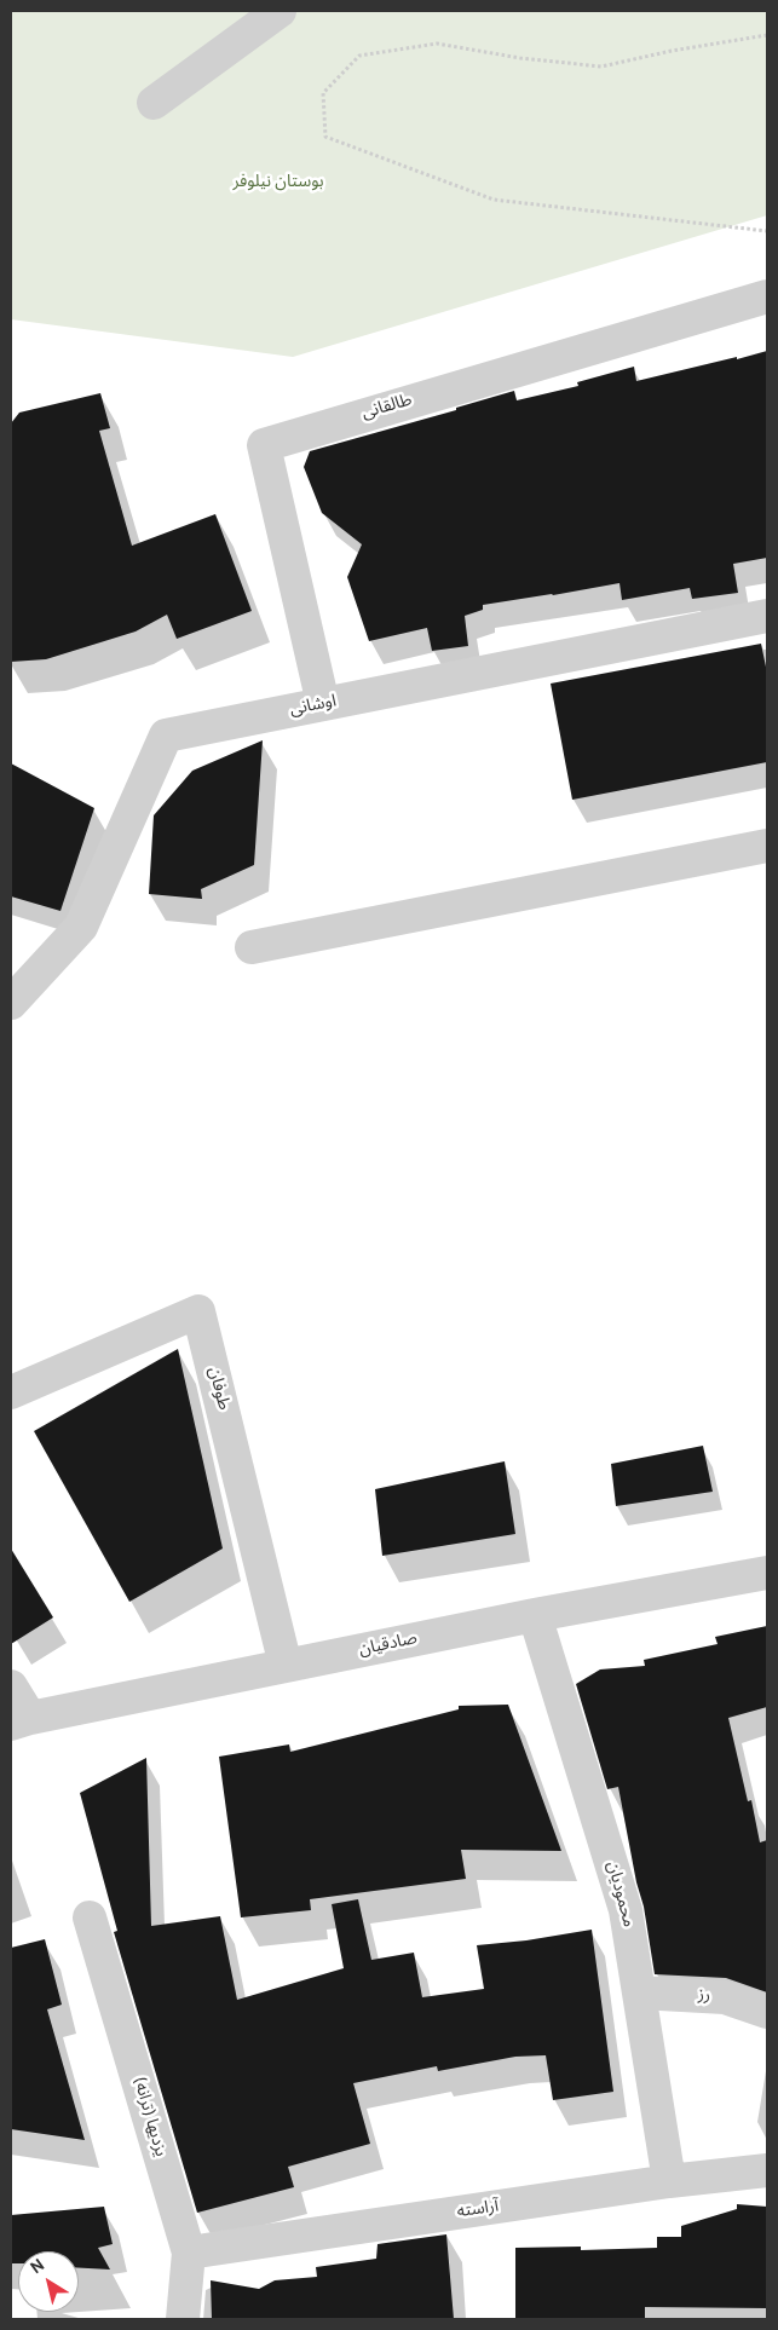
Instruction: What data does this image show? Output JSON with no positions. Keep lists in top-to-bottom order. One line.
{"streets":{"street":["طالقانی","اوشانی","طوفان","صادقیان","محمودیان","رز","یزدیها (ترانه)","آراسته"]},"crossings":[["طالقانی","اوشانی"],["طوفان","صادقیان"],["صادقیان","محمودیان"],["محمودیان","رز"],["محمودیان","آراسته"],["یزدیها (ترانه)","آراسته"]],"parks":["بوستان نیلوفر"],"north":"top left"}
